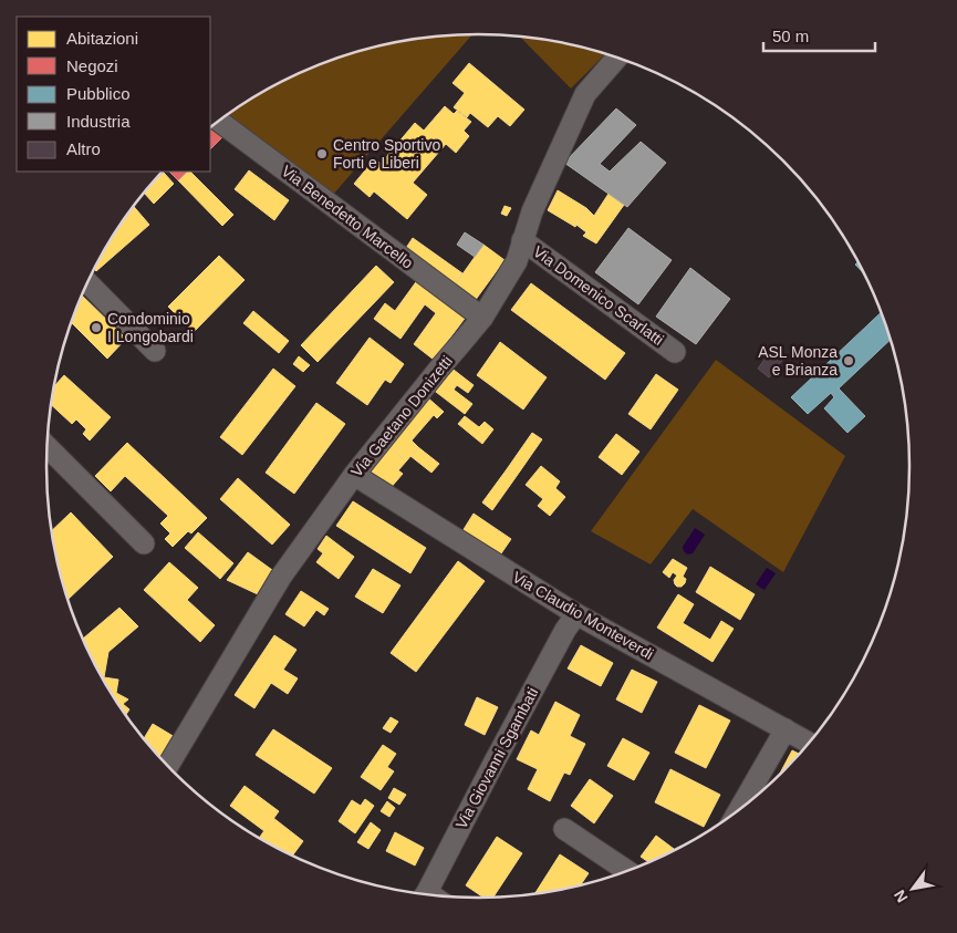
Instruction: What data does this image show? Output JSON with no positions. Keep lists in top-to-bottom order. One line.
{"streets":{"street":["Via Benedetto Marcello","Via Domenico Scarlatti","Via Gaetano Donizetti","Via Claudio Monteverdi","Via Giovanni Sgambati"]},"crossings":[["Via Benedetto Marcello","Via Gaetano Donizetti"],["Via Domenico Scarlatti","Via Gaetano Donizetti"],["Via Gaetano Donizetti","Via Claudio Monteverdi"],["Via Claudio Monteverdi","Via Giovanni Sgambati"]],"places":["Centro Sportivo Forti e Liberi","Condominio I Longobardi","ASL Monza e Brianza"],"legend":["Abitazioni","Negozi","Pubblico","Industria","Altro"],"scale_bar":"50 m","north":"bottom left"}
